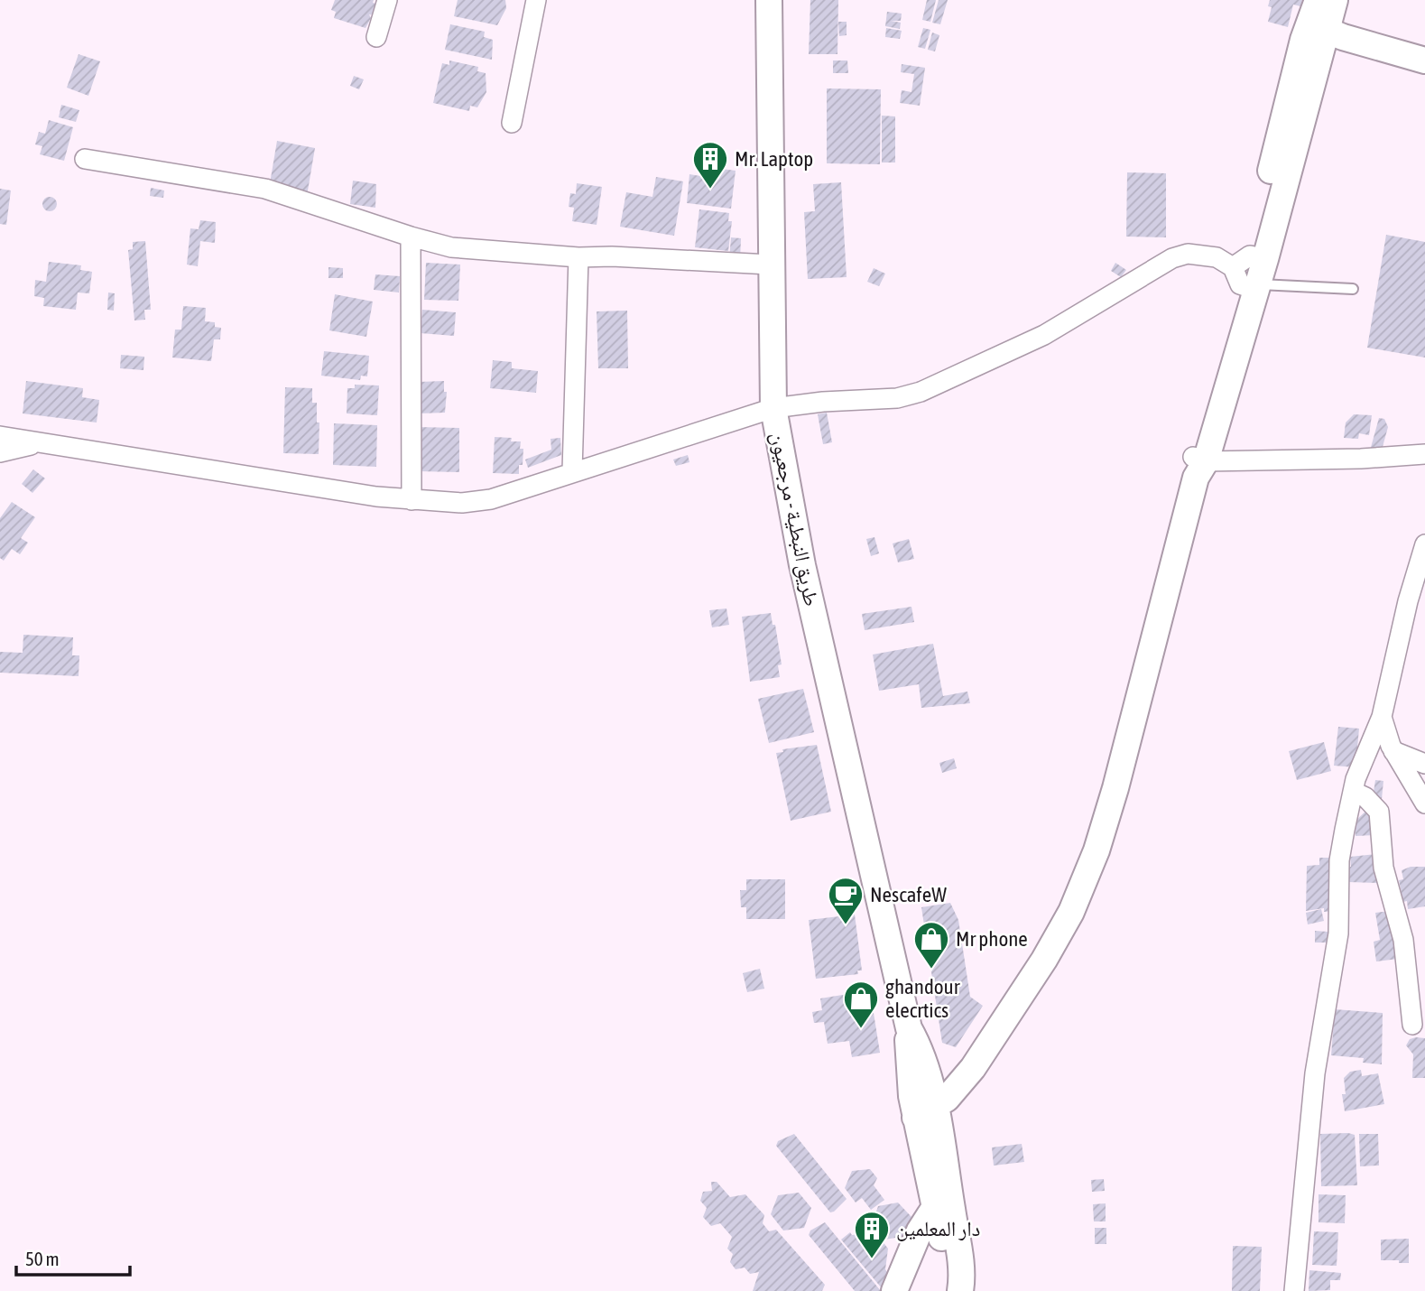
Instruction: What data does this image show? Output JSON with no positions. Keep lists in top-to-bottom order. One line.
{"streets":{"main road":["طريق النبطية - مرجعيون"]},"places":{"building":["Mr. Laptop","دار المعلمين"],"cafe":["NescafeW"],"shop":["Mr phone","ghandour elecrtics"]},"scale_bar":"50 m"}
